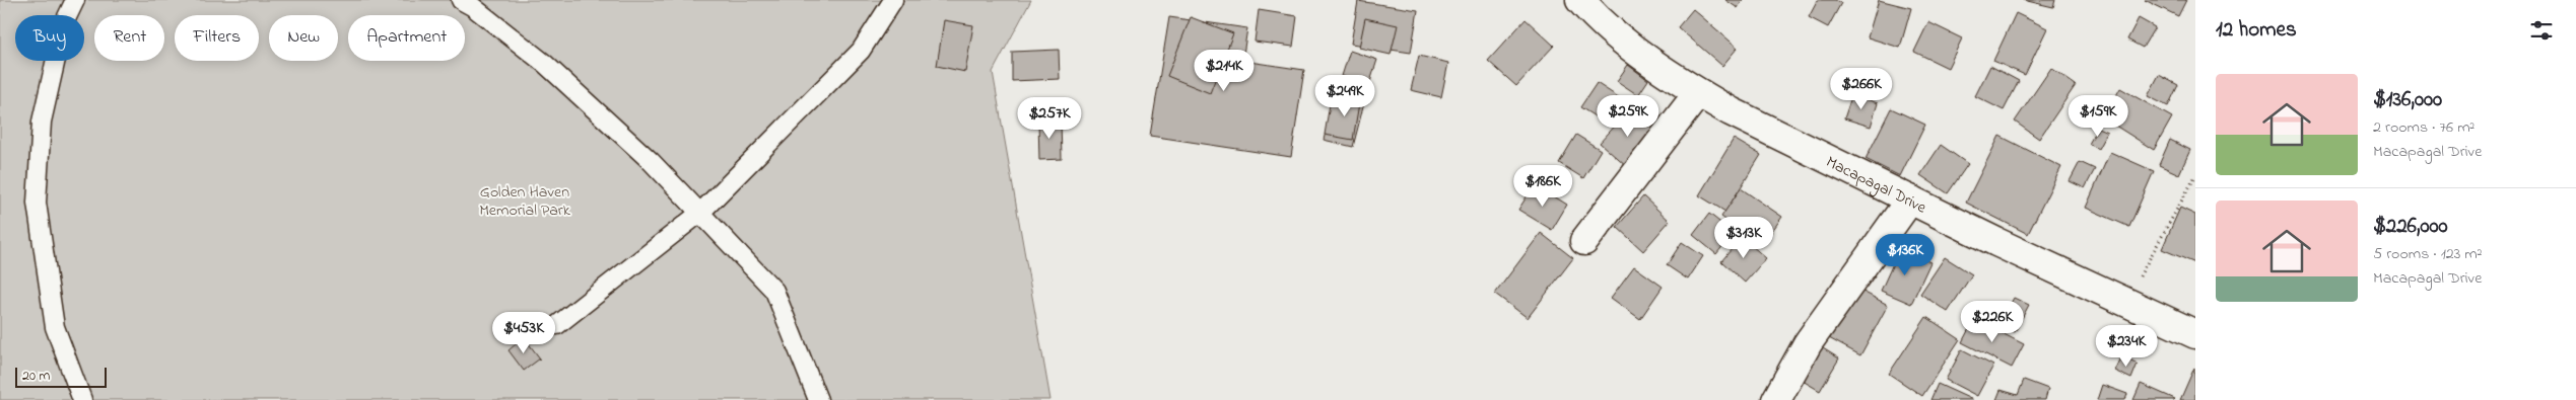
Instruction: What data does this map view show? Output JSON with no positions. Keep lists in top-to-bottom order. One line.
{"streets":{"main road":["Macapagal Drive"]},"parks":["Golden Haven Memorial Park"],"scale_bar":"20 m","page":{"heading":"12 homes","chip":["Buy","Rent","Filters","New","Apartment"],"price":["$214K","$266K","$249K","$259K","$159K","$257K","$186K","$313K","$136K","$226K","$453K","$234K"],"list":[{"name":"$136,000","note":"2 rooms · 76 m² · Macapagal Drive"},{"name":"$226,000","note":"5 rooms · 123 m² · Macapagal Drive"}],"scale":"20 m"}}
